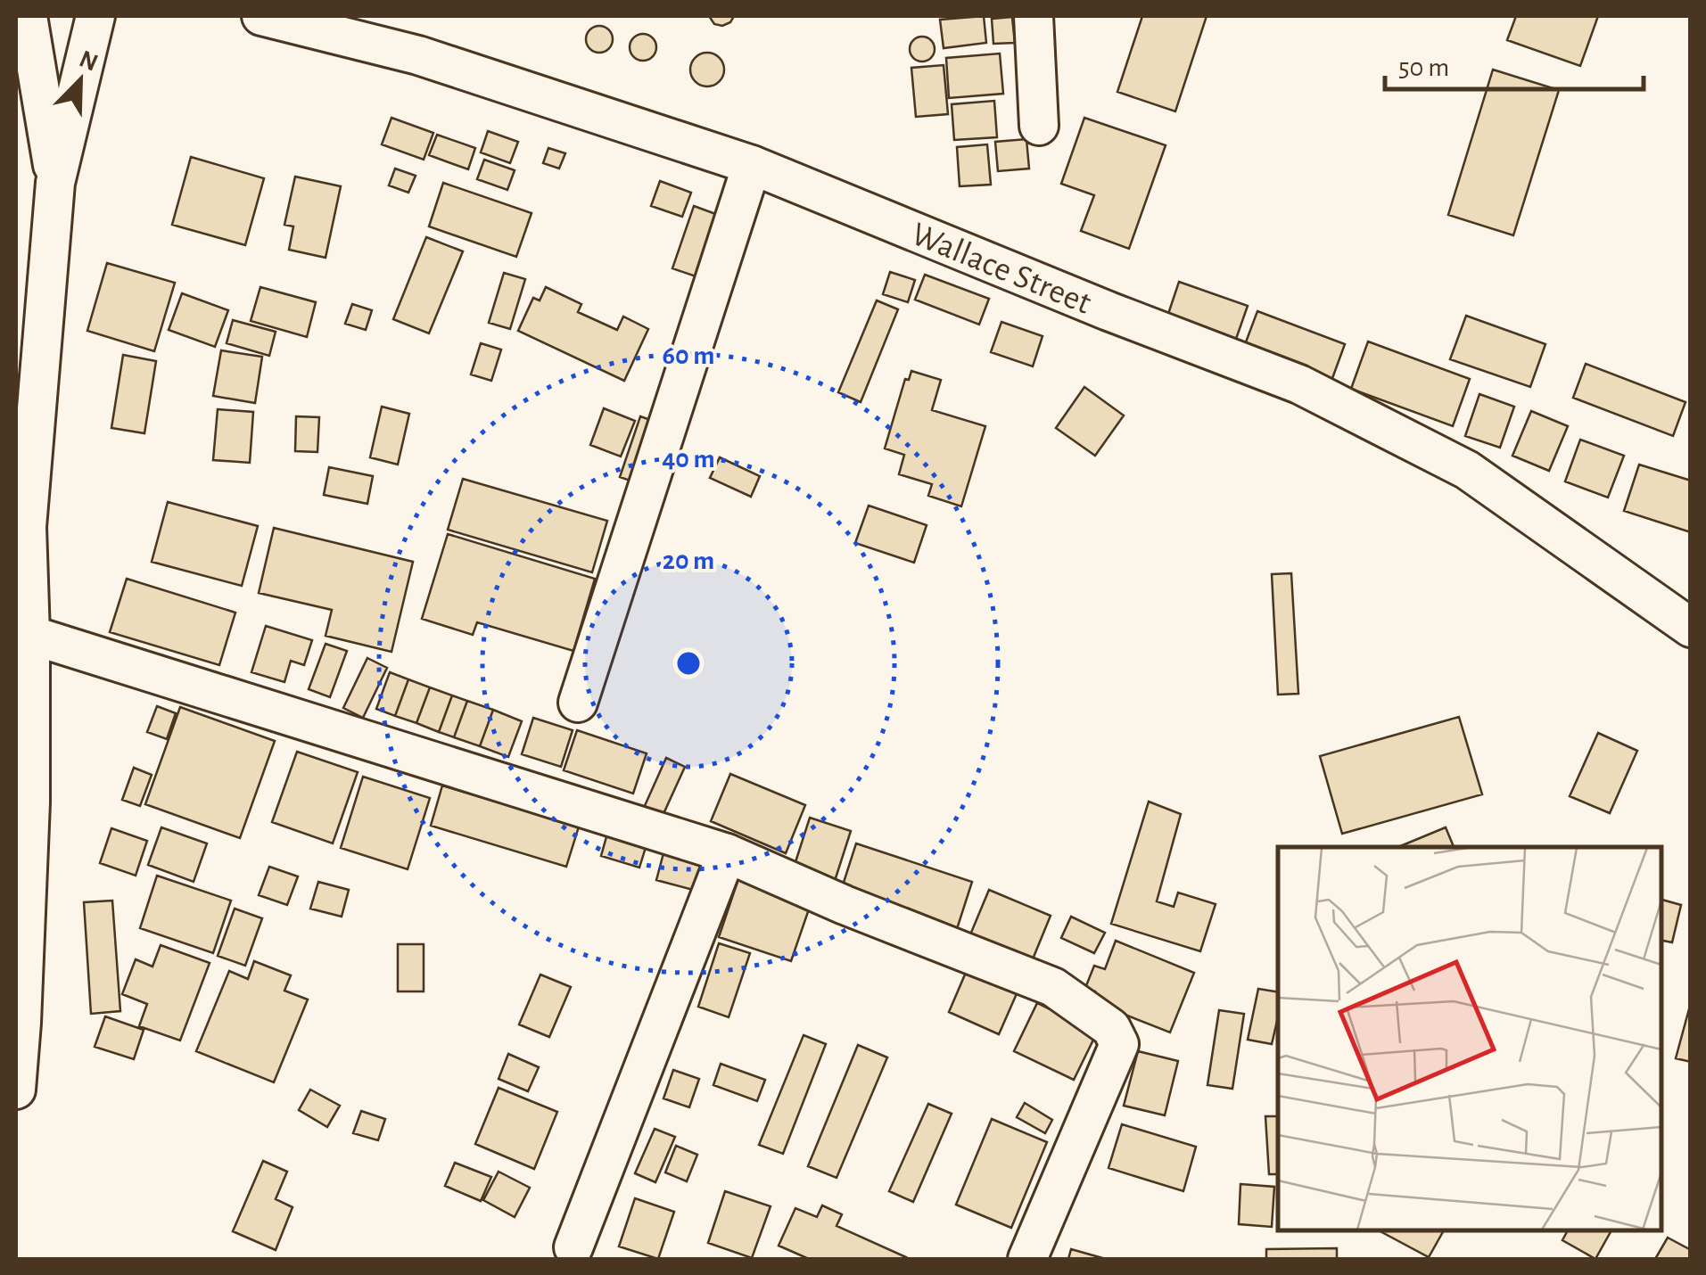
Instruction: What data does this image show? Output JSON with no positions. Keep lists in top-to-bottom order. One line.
{"streets":{"street":["Wallace Street"]},"scale_bar":"50 m","north":"top right","rings":["60 m","40 m","20 m"]}
